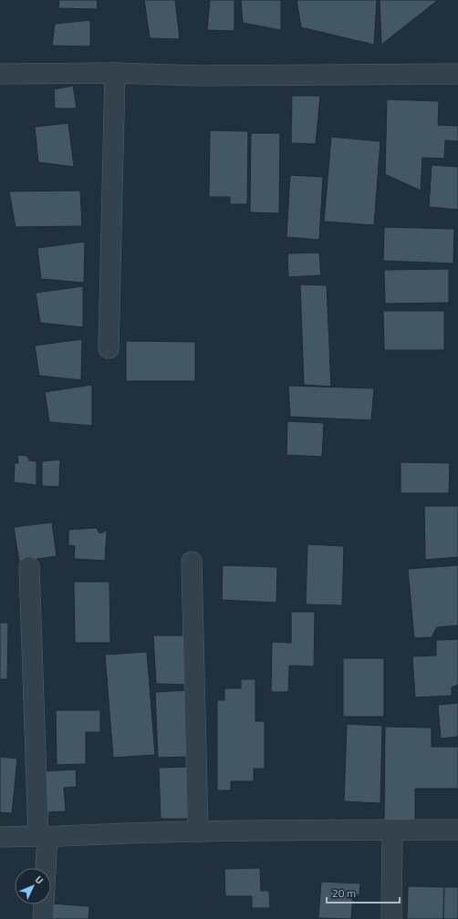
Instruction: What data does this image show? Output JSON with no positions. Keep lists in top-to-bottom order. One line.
{"scale_bar":"20 m","north":"top right"}
